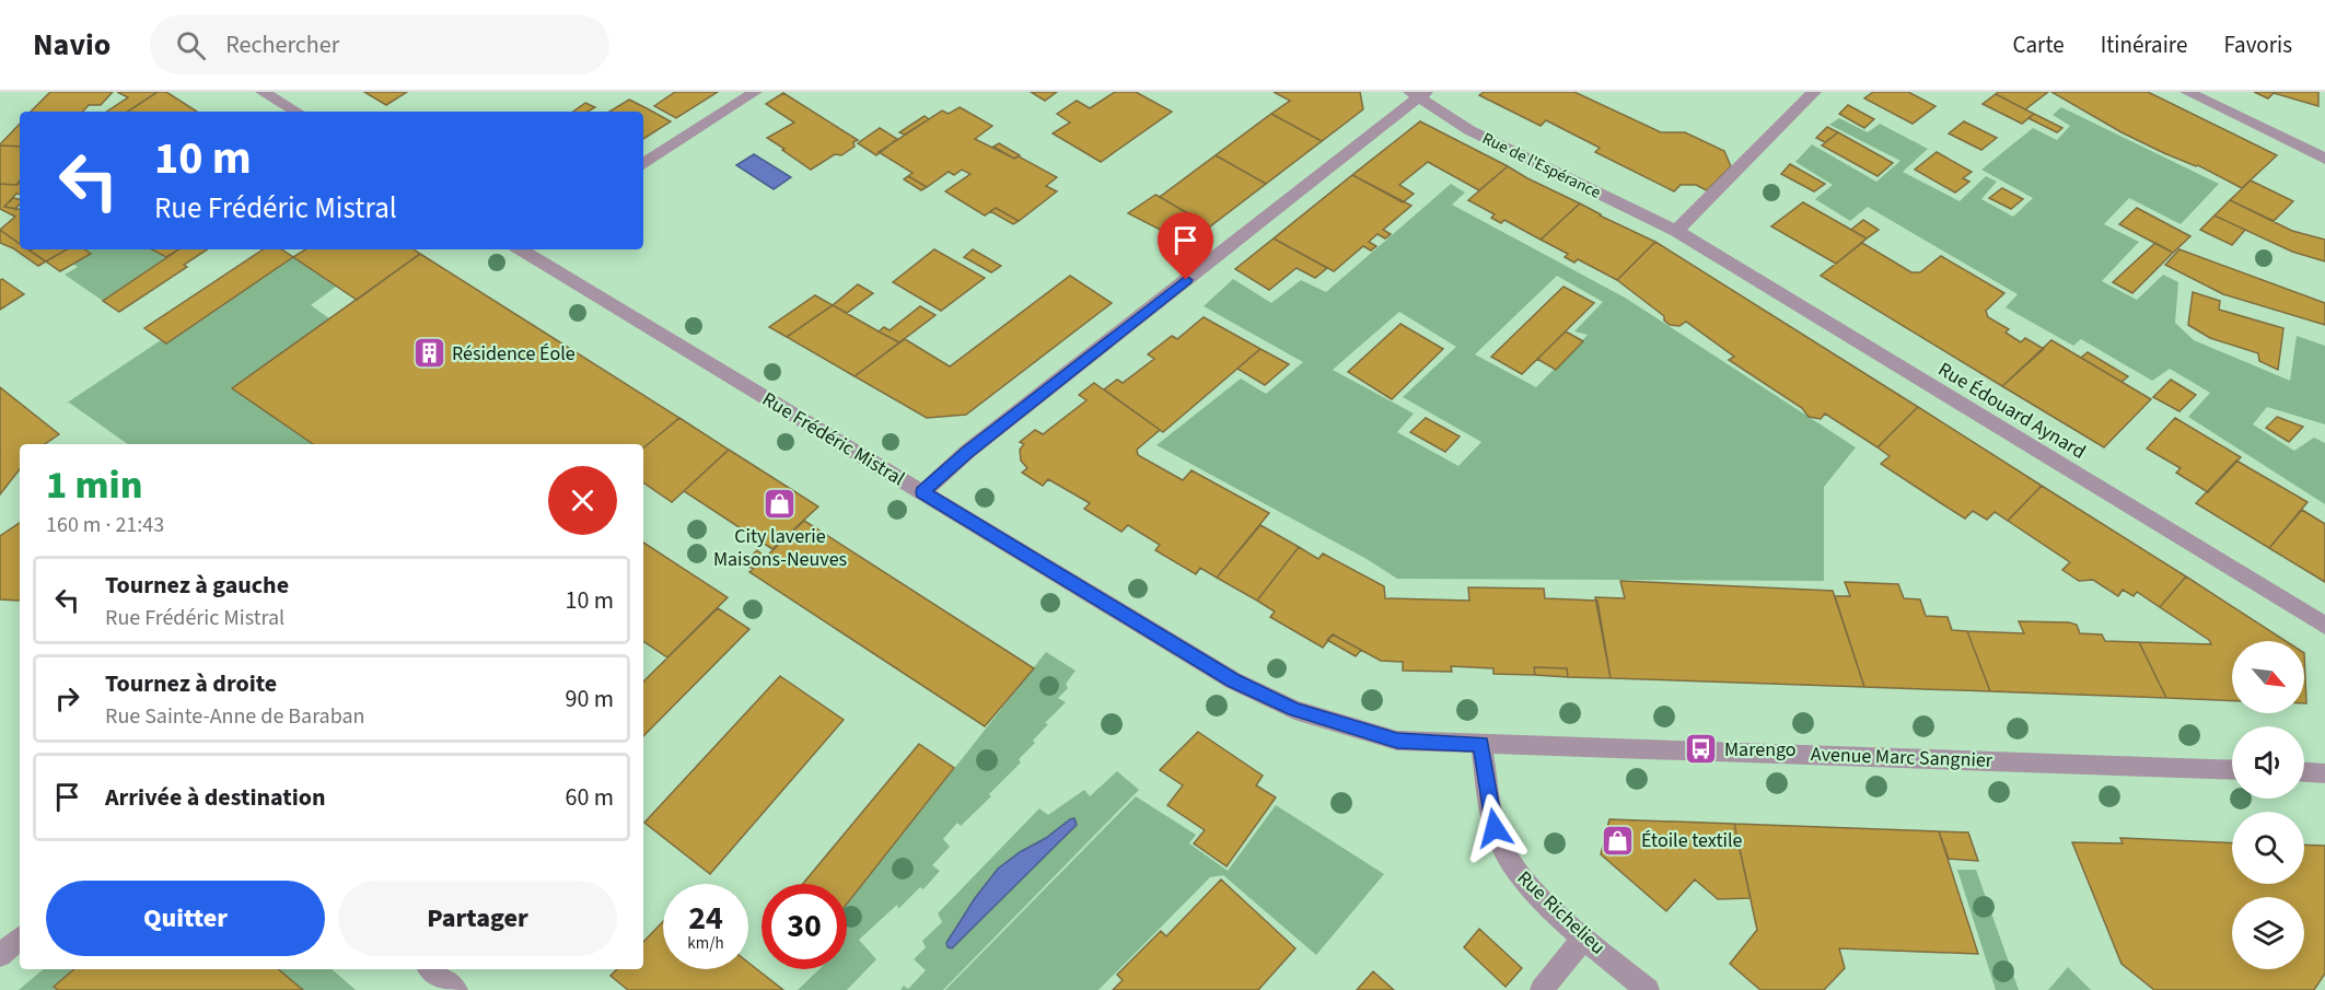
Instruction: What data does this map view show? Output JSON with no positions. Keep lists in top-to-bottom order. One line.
{"streets":{"street":["Rue de l'Espérance","Rue Édouard Aynard","Rue Frédéric Mistral","Avenue Marc Sangnier","Rue Richelieu"]},"crossings":[["Rue de l'Espérance","Rue Édouard Aynard"],["Rue Frédéric Mistral","Avenue Marc Sangnier"],["Rue Frédéric Mistral","Rue Richelieu"],["Avenue Marc Sangnier","Rue Richelieu"]],"places":{"building":["Résidence Éole"],"shop":["City laverie Maisons-Neuves","Étoile textile"],"bus stop":["Marengo"]},"north":"bottom right","page":{"header":"Navio","search":"Rechercher","nav":["Carte","Itinéraire","Favoris"],"turn":["10 m","Rue Frédéric Mistral"],"heading":["1 min","160 m · 21:43"],"list":[{"name":"Tournez à gauche","note":"Rue Frédéric Mistral","value":"10 m"},{"name":"Tournez à droite","note":"Rue Sainte-Anne de Baraban","value":"90 m"},{"name":"Arrivée à destination","value":"60 m"}],"buttons":["Quitter","Partager"],"speed":"24 km/h","limit":"30"}}
